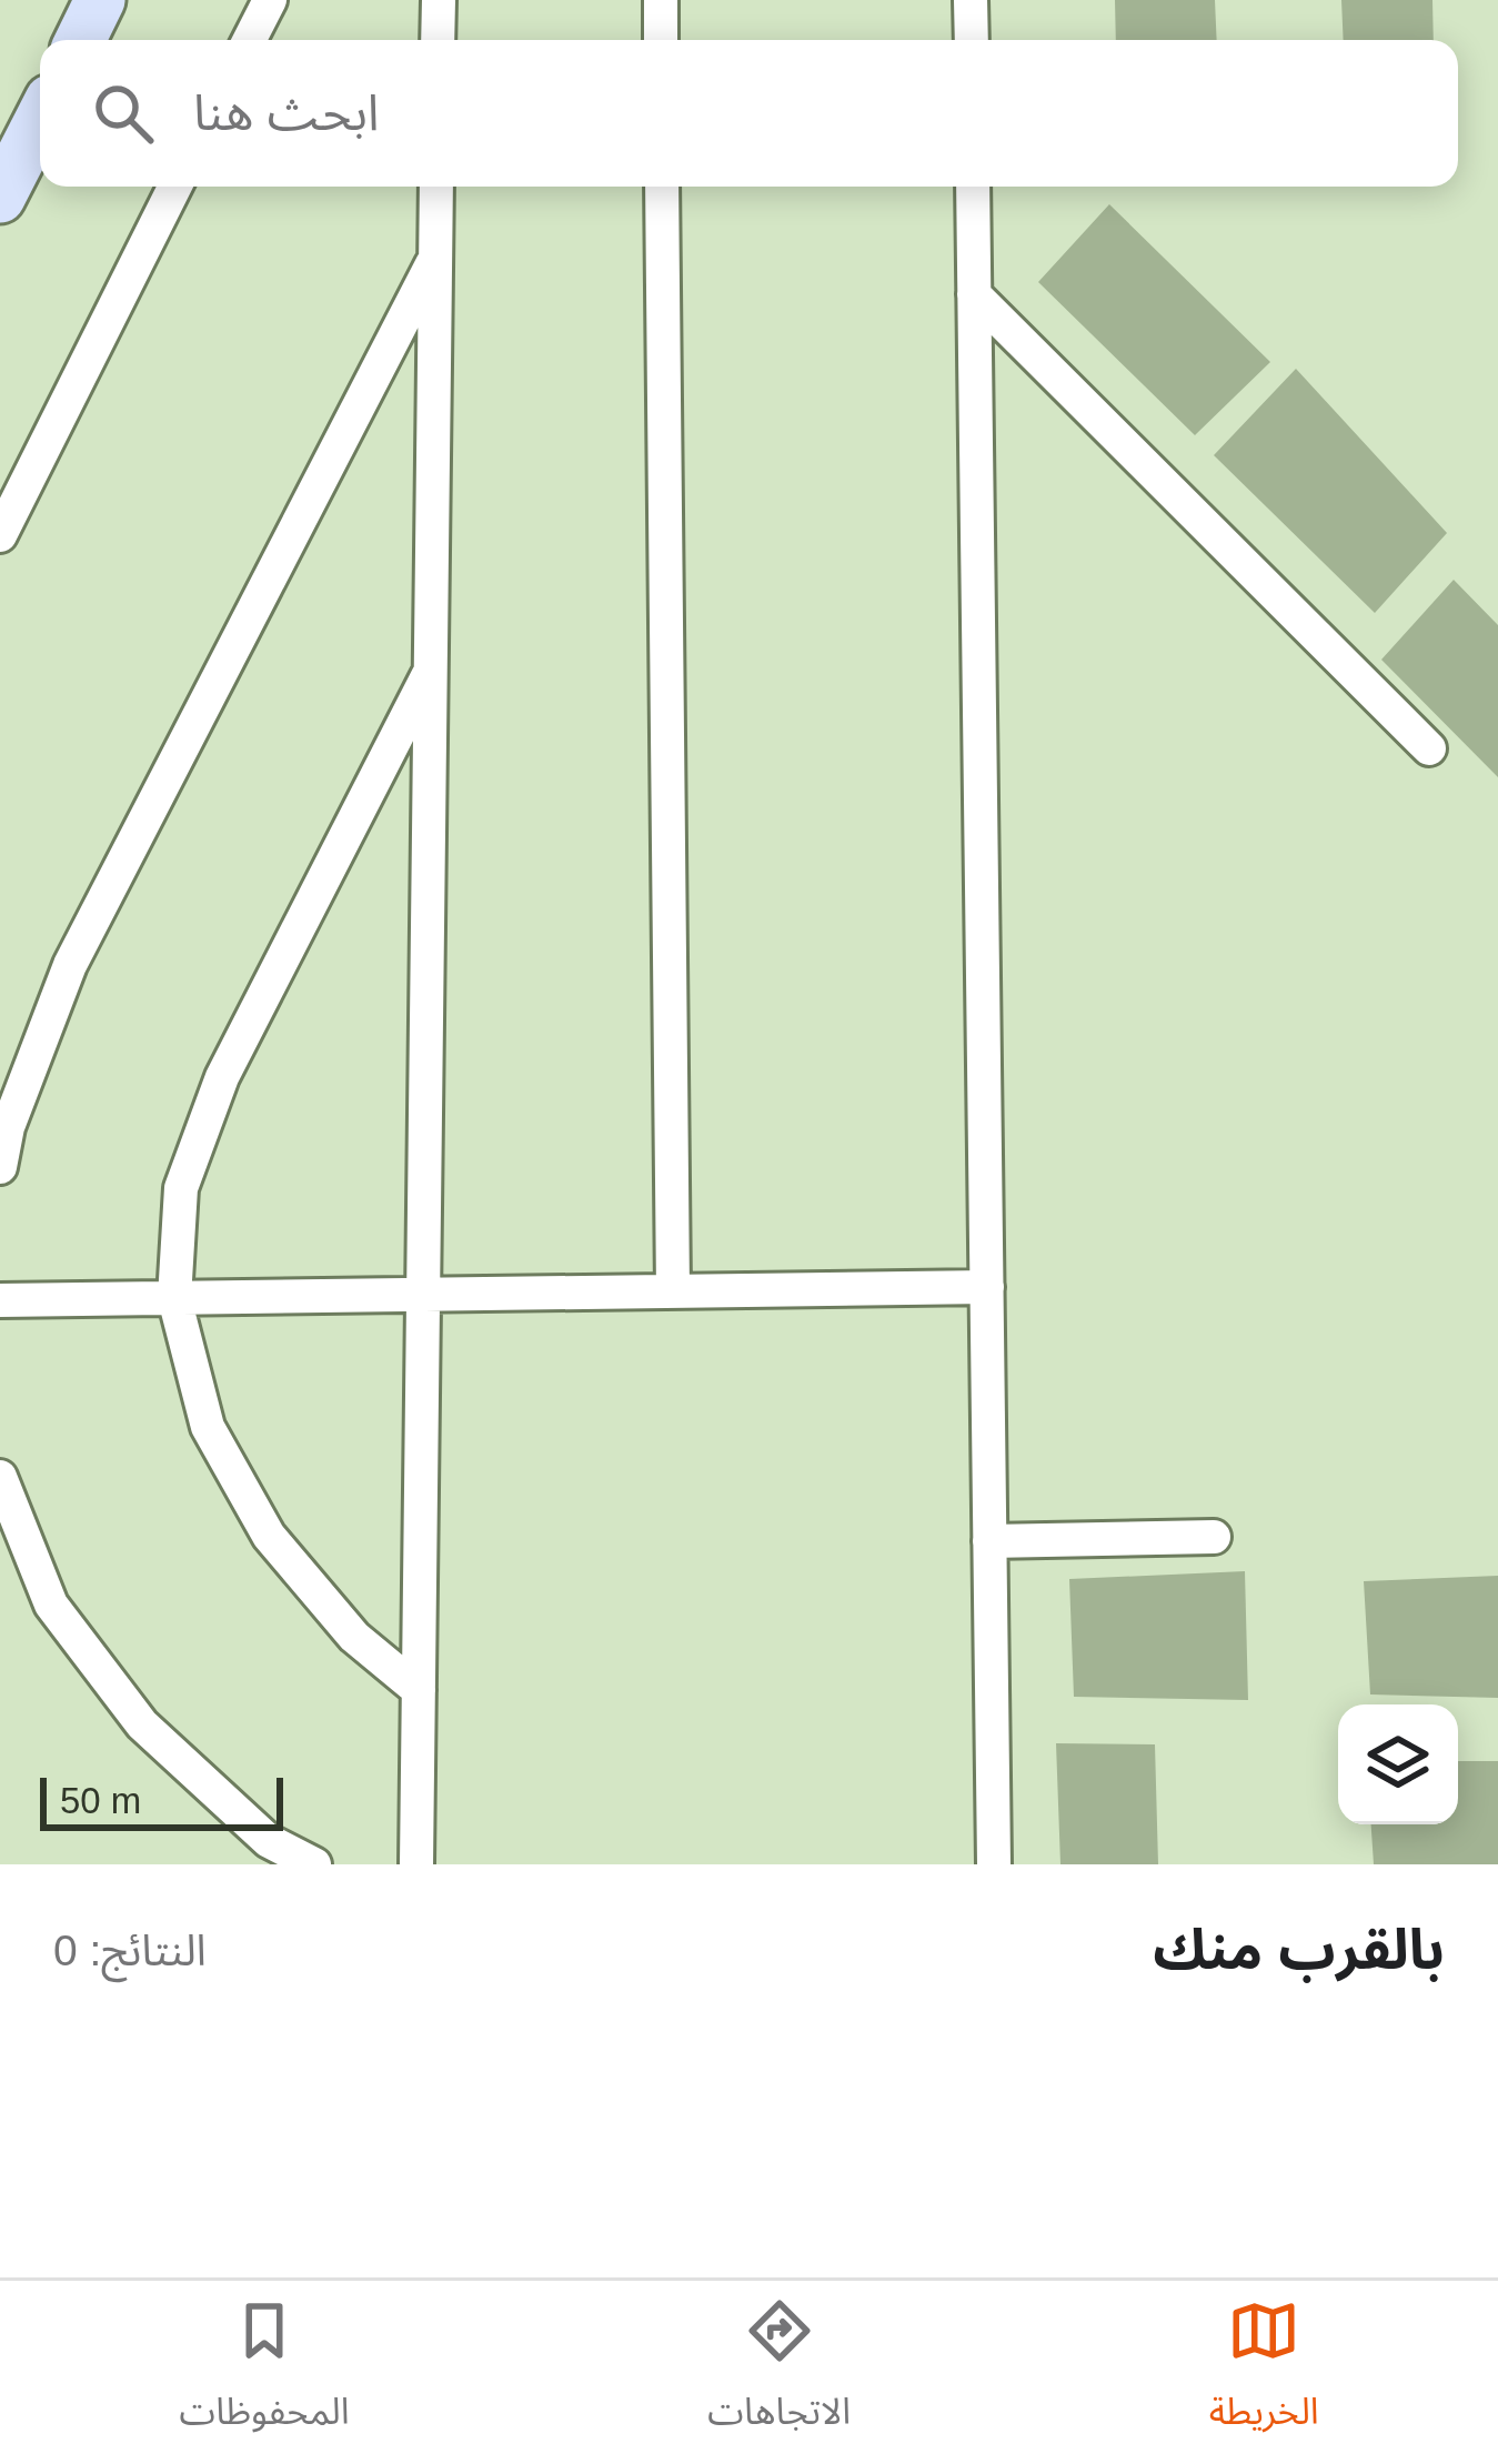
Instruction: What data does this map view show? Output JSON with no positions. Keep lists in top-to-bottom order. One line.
{"scale_bar":"50 m","page":{"search":"ابحث هنا","scale":"50 m","heading":["بالقرب منك","النتائج: 0"],"nav":["الخريطة","الاتجاهات","المحفوظات"]}}
